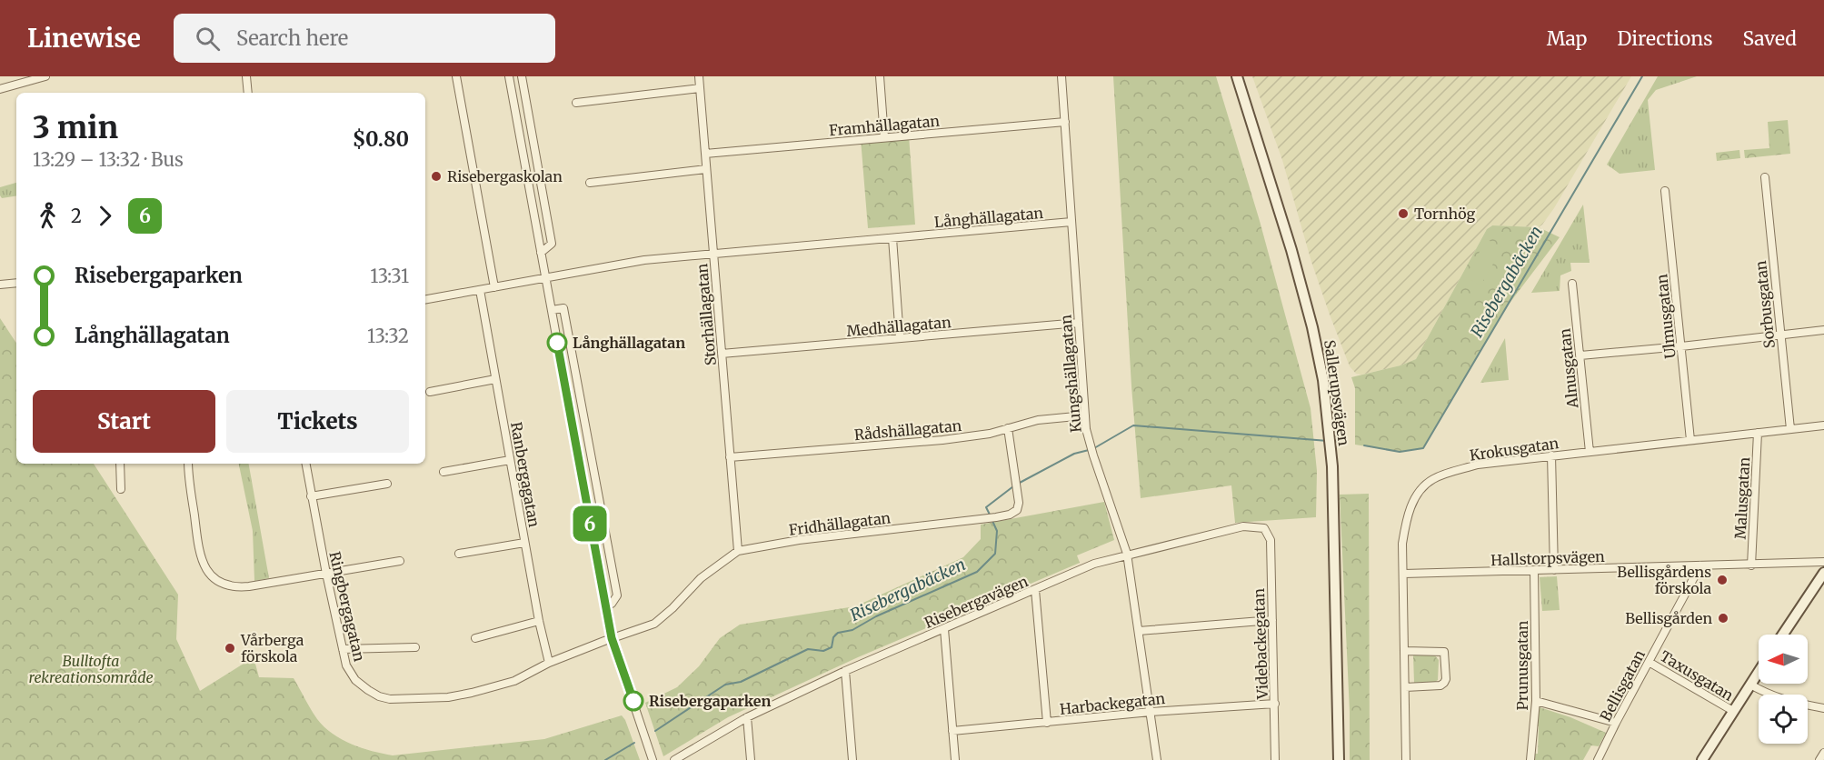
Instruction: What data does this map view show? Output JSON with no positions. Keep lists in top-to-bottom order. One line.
{"streets":{"main road":["Sallerupsvägen"],"street":["Framhällagatan","Långhällagatan","Sorbusgatan","Storhällagatan","Ulmusgatan","Medhällagatan","Alnusgatan","Kungshällagatan","Rådshällagatan","Krokusgatan","Ranbergagatan","Malusgatan","Fridhällagatan","Hallstorpsvägen","Risebergavägen","Ringbergagatan","Videbackegatan","Prunusgatan","Taxusgatan","Bellisgatan","Harbackegatan"]},"crossings":[["Framhällagatan","Storhällagatan"],["Framhällagatan","Kungshällagatan"],["Långhällagatan","Storhällagatan"],["Långhällagatan","Kungshällagatan"],["Långhällagatan","Ranbergagatan"],["Sorbusgatan","Krokusgatan"],["Storhällagatan","Medhällagatan"],["Storhällagatan","Rådshällagatan"],["Storhällagatan","Fridhällagatan"],["Ulmusgatan","Krokusgatan"],["Medhällagatan","Kungshällagatan"],["Alnusgatan","Krokusgatan"],["Kungshällagatan","Rådshällagatan"],["Kungshällagatan","Risebergavägen"],["Kungshällagatan","Harbackegatan"],["Rådshällagatan","Fridhällagatan"],["Krokusgatan","Malusgatan"],["Krokusgatan","Hallstorpsvägen"],["Ranbergagatan","Ringbergagatan"],["Malusgatan","Hallstorpsvägen"],["Fridhällagatan","Ringbergagatan"],["Hallstorpsvägen","Prunusgatan"],["Hallstorpsvägen","Bellisgatan"],["Risebergavägen","Videbackegatan"],["Videbackegatan","Harbackegatan"],["Taxusgatan","Bellisgatan"]],"water":["Risebergabäcken"],"parks":["Bulltofta rekreationsområde"],"places":["Risebergaskolan","Tornhög","Långhällagatan","Bellisgårdens förskola","Bellisgården","Vårberga förskola","Risebergaparken"],"lines":["bus line 6"],"north":"left","page":{"header":"Linewise","search":"Search here","nav":["Map","Directions","Saved"],"on_map":"6","heading":["3 min","13:29 – 13:32 · Bus","$0.80"],"legs":["2","6"],"list":[{"name":"Risebergaparken","value":"13:31"},{"name":"Långhällagatan","value":"13:32"}],"buttons":["Start","Tickets"]}}
